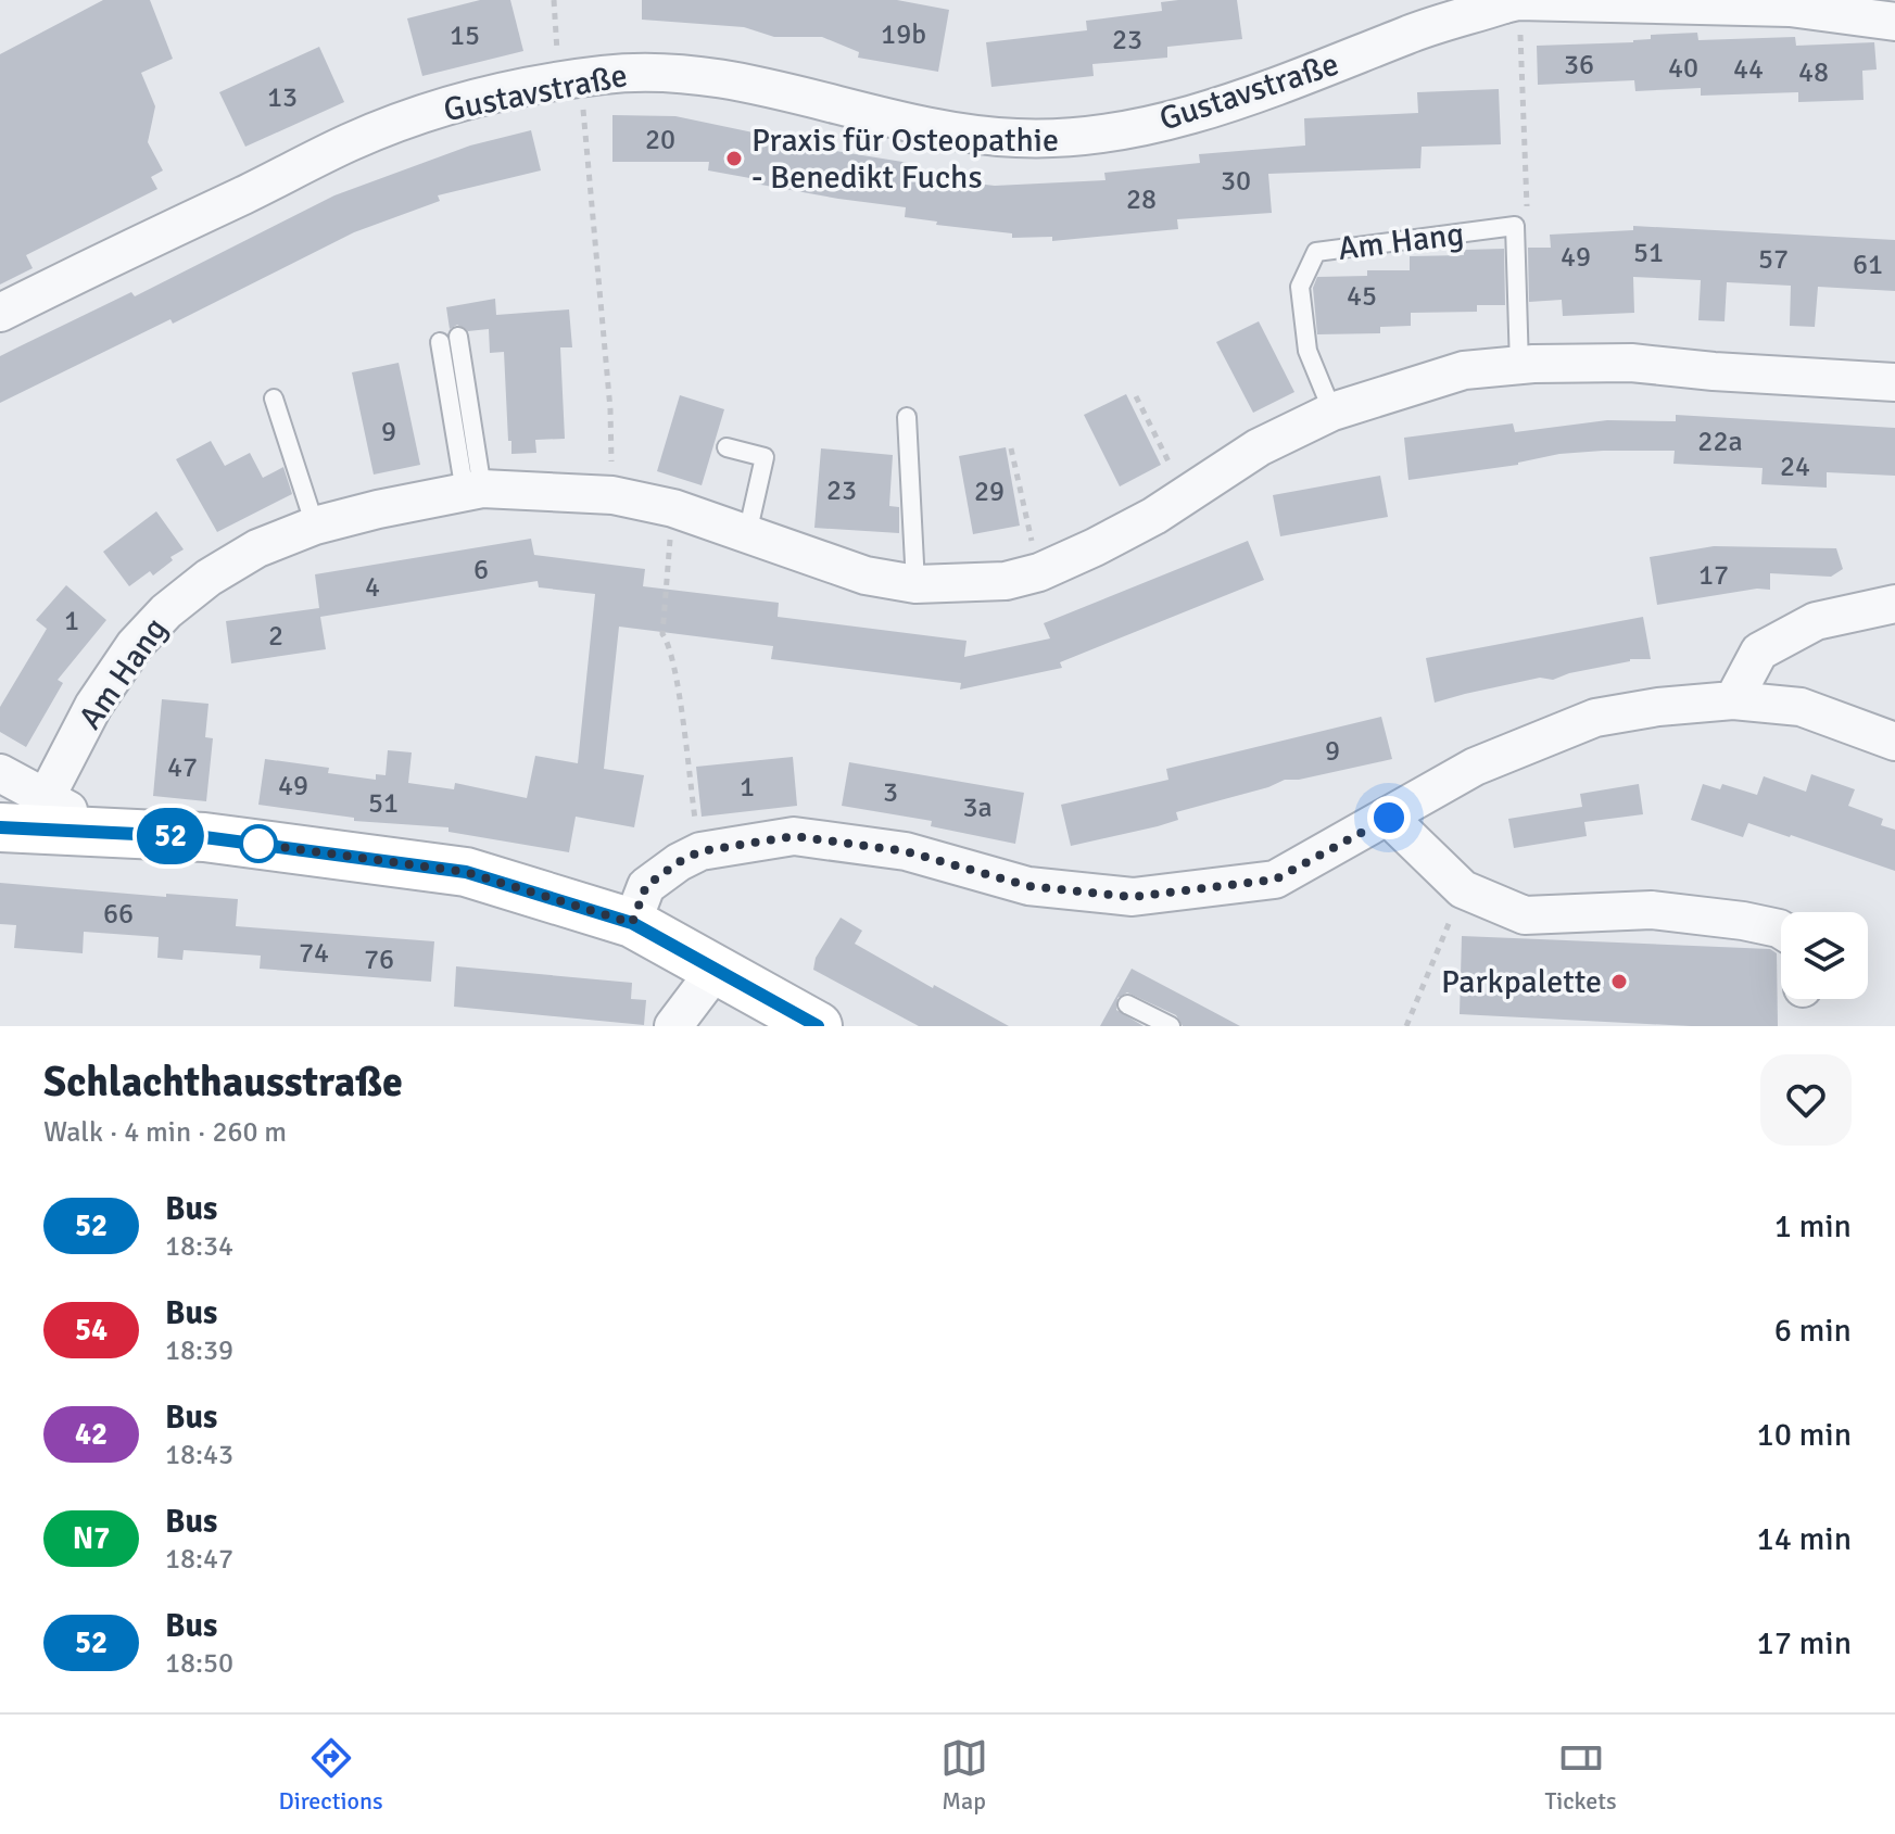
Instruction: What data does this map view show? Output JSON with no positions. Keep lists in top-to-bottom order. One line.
{"streets":{"street":["Gustavstraße","Am Hang"]},"places":["Praxis für Osteopathie - Benedikt Fuchs","Parkpalette"],"lines":["bus line 52"],"house_numbers":["19b","15","23","36","40","44","48","13","20","30","28","51","49","57","61","45","9","22a","24","23","29","6","17","4","1","2","9","47","49","1","3","51","3a","66","74","76"],"page":{"on_map":"52","heading":["Schlachthausstraße","Walk · 4 min · 260 m"],"list":[{"mark":"52","name":"Bus","note":"18:34","value":"1 min"},{"mark":"54","name":"Bus","note":"18:39","value":"6 min"},{"mark":"42","name":"Bus","note":"18:43","value":"10 min"},{"mark":"N7","name":"Bus","note":"18:47","value":"14 min"},{"mark":"52","name":"Bus","note":"18:50","value":"17 min"}],"tabs":["Directions","Map","Tickets"]}}
